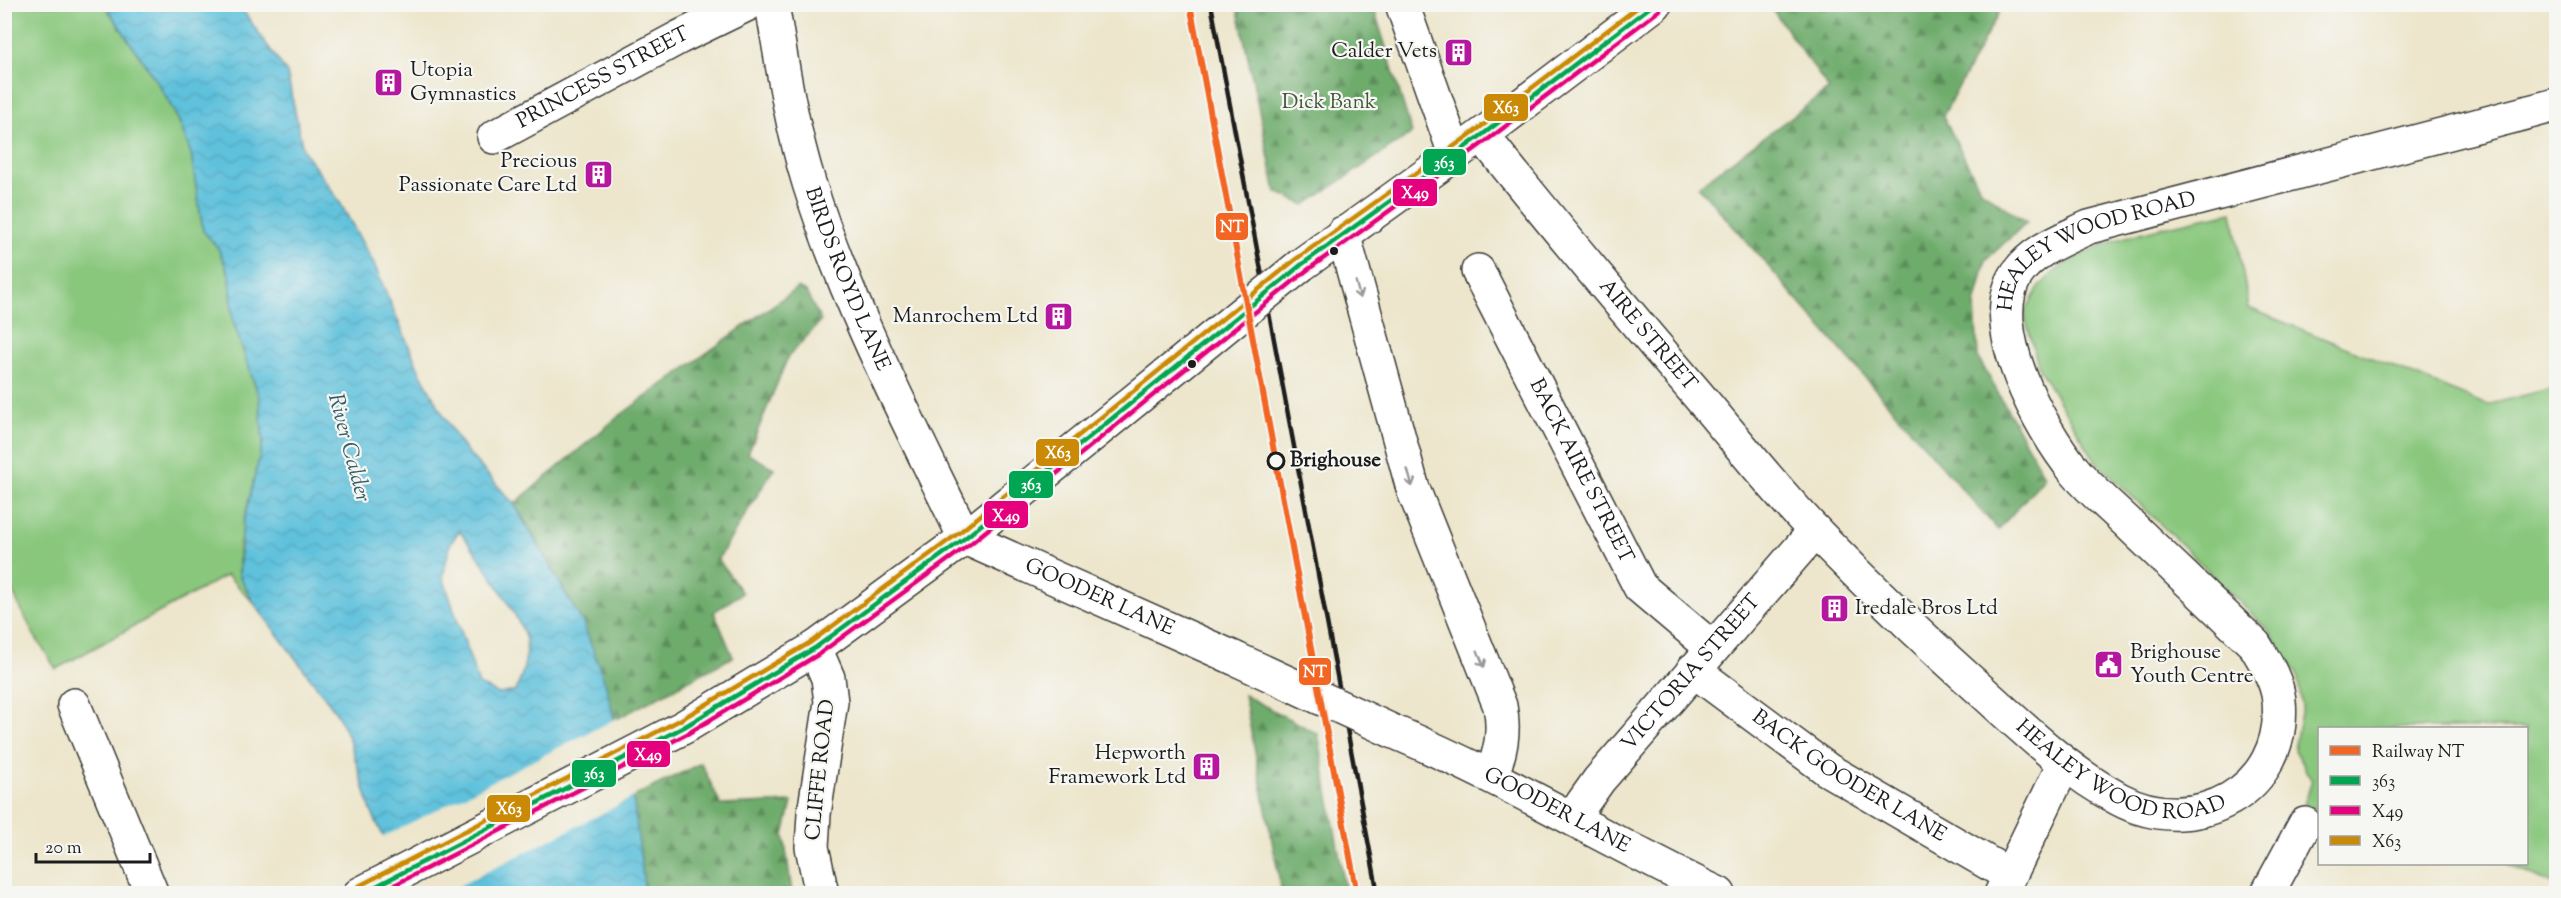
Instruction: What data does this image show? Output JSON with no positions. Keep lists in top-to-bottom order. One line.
{"streets":{"street":["PRINCESS STREET","HEALEY WOOD ROAD","BIRDS ROYD LANE","AIRE STREET","BACK AIRE STREET","GOODER LANE","VICTORIA STREET","CLIFFE ROAD","BACK GOODER LANE"]},"crossings":[["HEALEY WOOD ROAD","AIRE STREET"],["HEALEY WOOD ROAD","VICTORIA STREET"],["BIRDS ROYD LANE","GOODER LANE"],["AIRE STREET","VICTORIA STREET"],["BACK AIRE STREET","VICTORIA STREET"],["BACK AIRE STREET","BACK GOODER LANE"],["GOODER LANE","VICTORIA STREET"],["VICTORIA STREET","BACK GOODER LANE"]],"water":["River Calder"],"parks":["Dick Bank"],"places":{"building":["Calder Vets","Utopia Gymnastics","Precious Passionate Care Ltd","Manrochem Ltd","Iredale Bros Ltd","Hepworth Framework Ltd"],"other":["Brighouse"],"public building":["Brighouse Youth Centre"]},"lines":["rail line NT","transit line 363","transit line X63","transit line X49"],"legend":["Railway NT","363","X49","X63"],"scale_bar":"20 m"}
